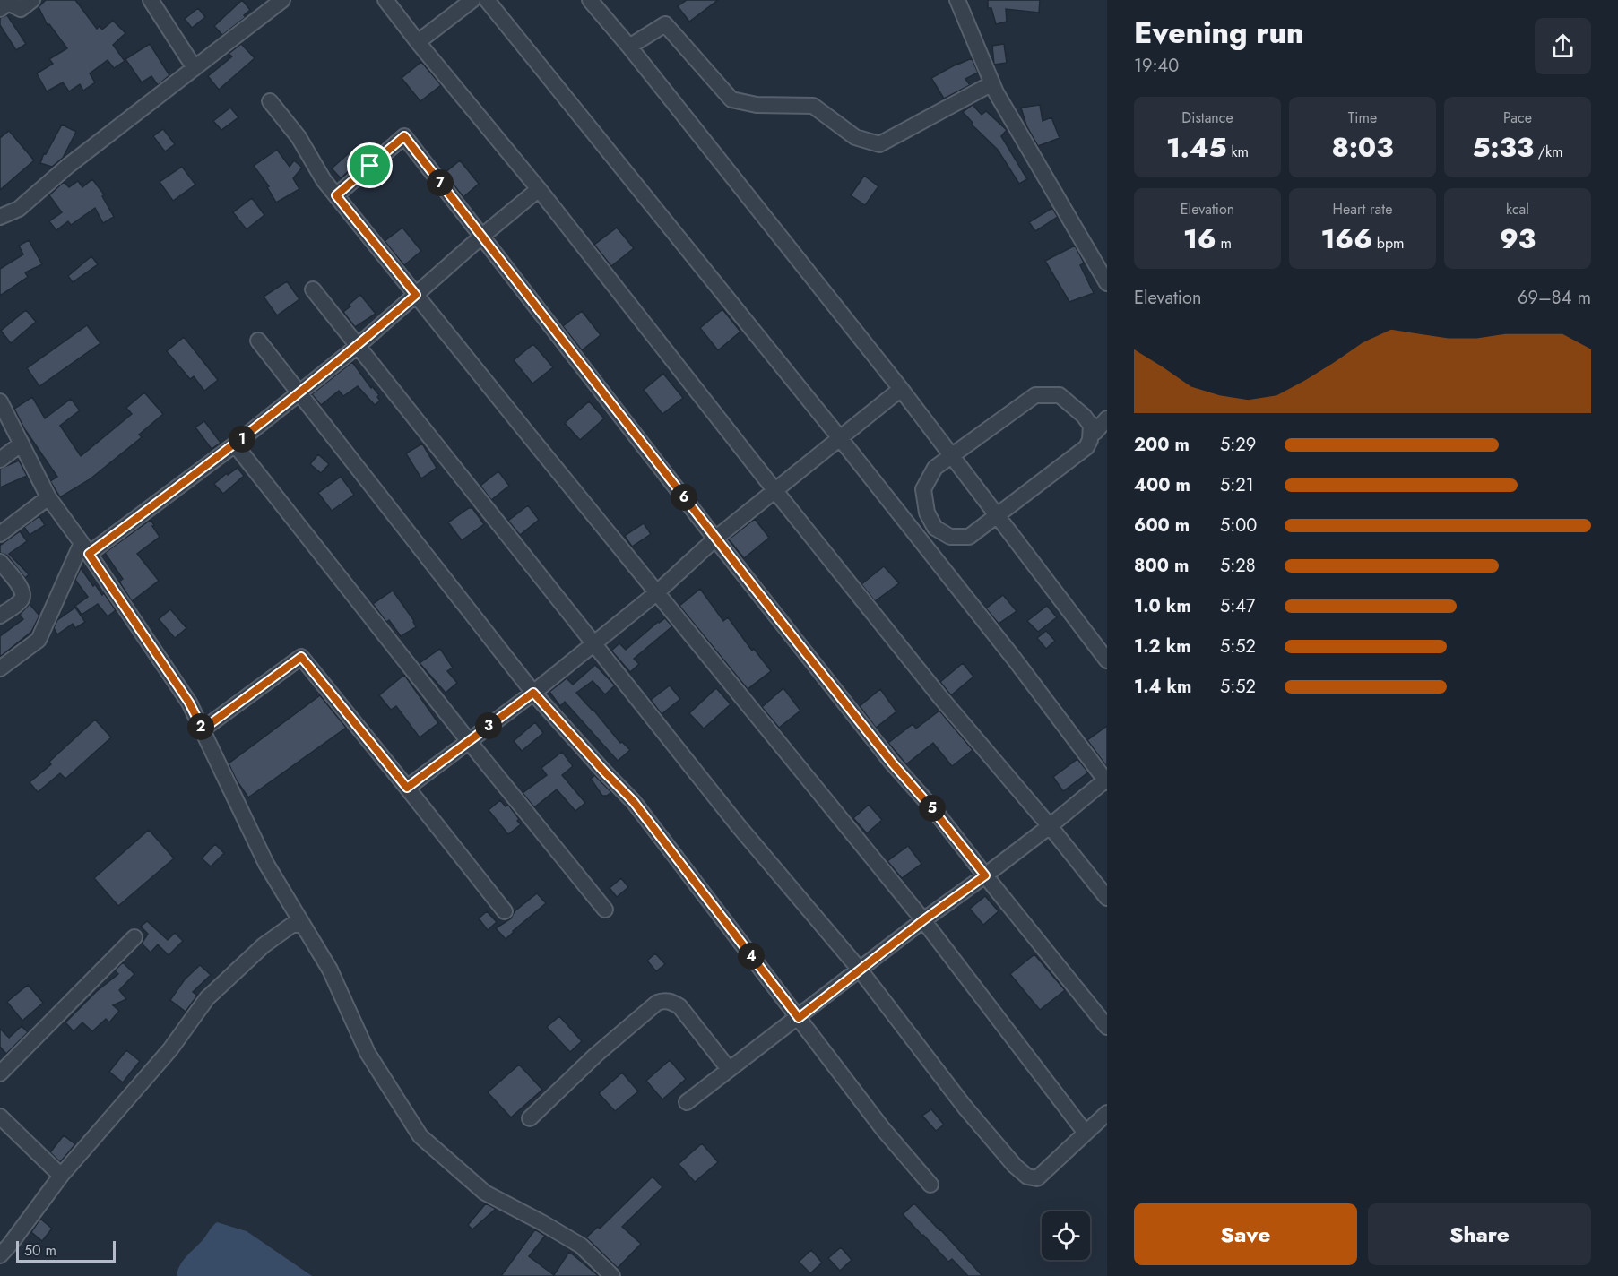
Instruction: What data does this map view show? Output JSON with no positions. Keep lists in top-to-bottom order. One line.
{"scale_bar":"50 m","page":{"heading":["Evening run","19:40"],"stats":[["Distance","1.45 km"],["Time","8:03"],["Pace","5:33 /km"],["Elevation","16 m"],["Heart rate","166 bpm"],["kcal","93"]],"pins":["7","1","6","3","2","5","4"],"chart":["Elevation","69–84 m"],"list":[{"name":"200 m","note":"5:29"},{"name":"400 m","note":"5:21"},{"name":"600 m","note":"5:00"},{"name":"800 m","note":"5:28"},{"name":"1.0 km","note":"5:47"},{"name":"1.2 km","note":"5:52"},{"name":"1.4 km","note":"5:52"}],"buttons":["Save","Share"],"scale":"50 m"}}
